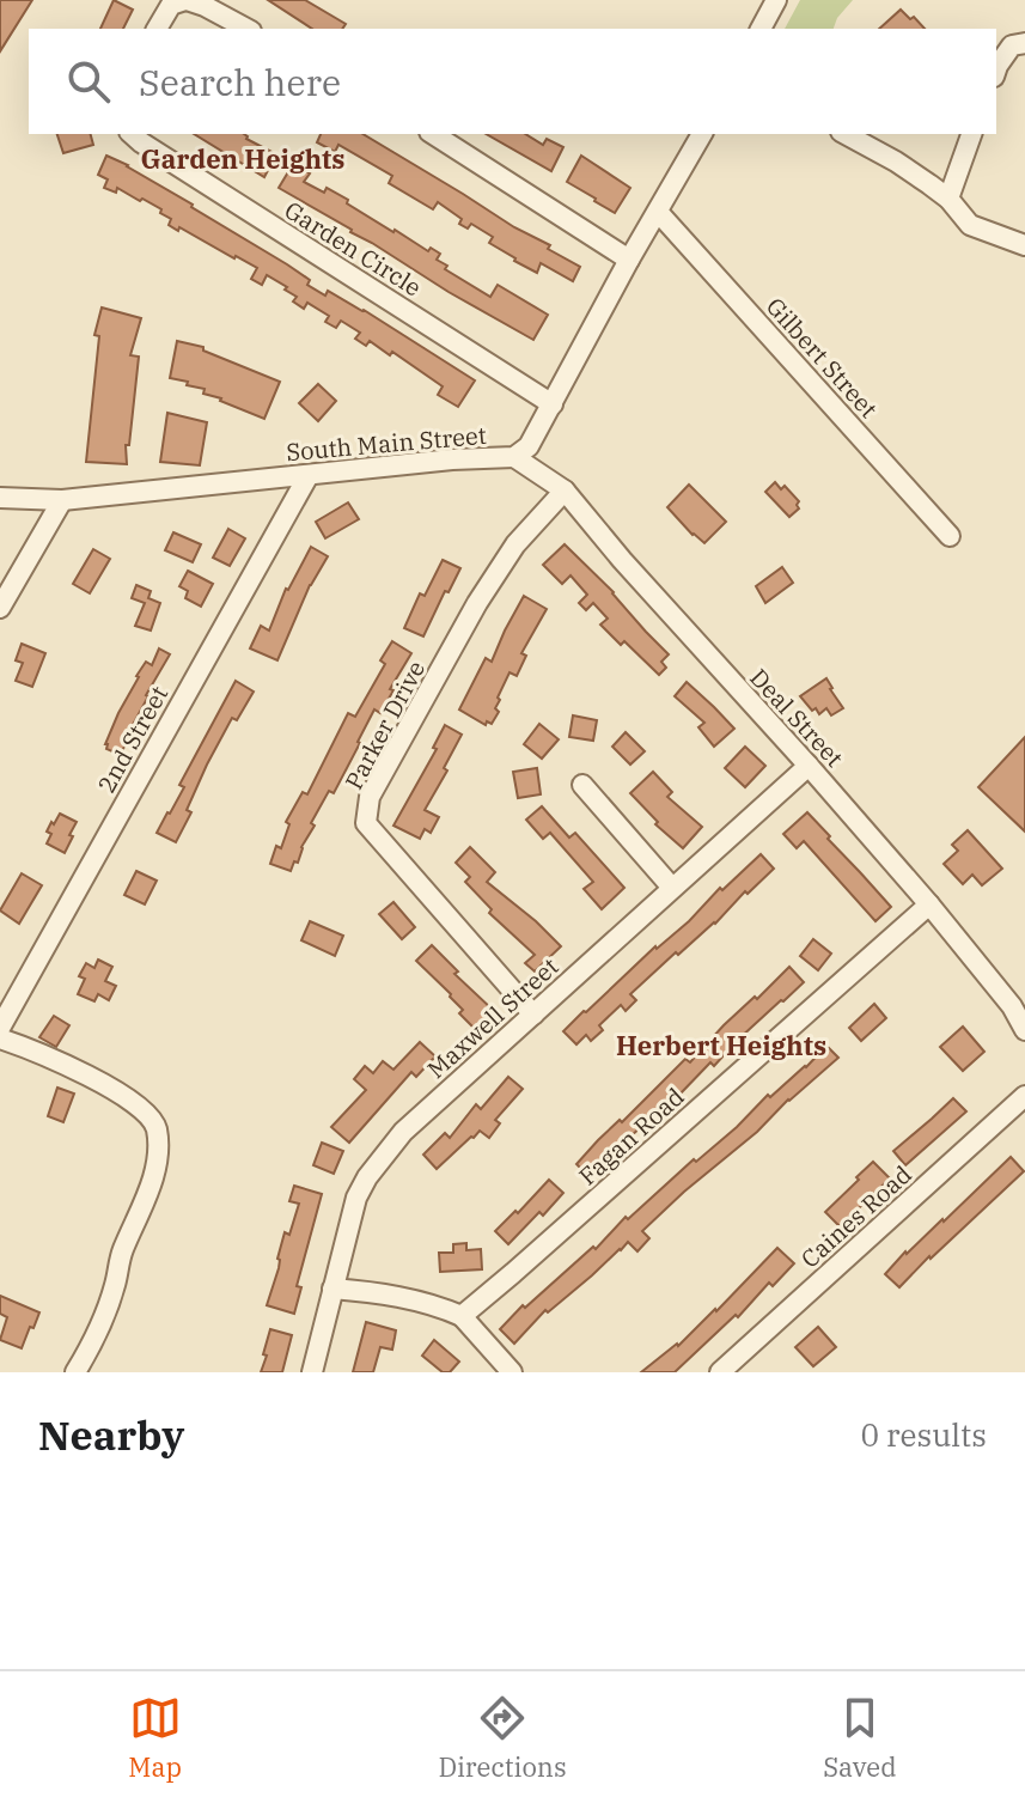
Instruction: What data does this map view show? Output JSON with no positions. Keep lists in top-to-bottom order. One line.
{"streets":{"street":["Garden Circle","Gilbert Street","South Main Street","Deal Street","Parker Drive","2nd Street","Maxwell Street","Fagan Road","Caines Road"]},"crossings":[["Garden Circle","South Main Street"],["Gilbert Street","South Main Street"],["South Main Street","Deal Street"],["South Main Street","2nd Street"],["Deal Street","Parker Drive"],["Deal Street","Maxwell Street"],["Deal Street","Fagan Road"],["Parker Drive","Maxwell Street"]],"districts":["Garden Heights","Herbert Heights"],"page":{"search":"Search here","heading":["Nearby","0 results"],"nav":["Map","Directions","Saved"]}}
